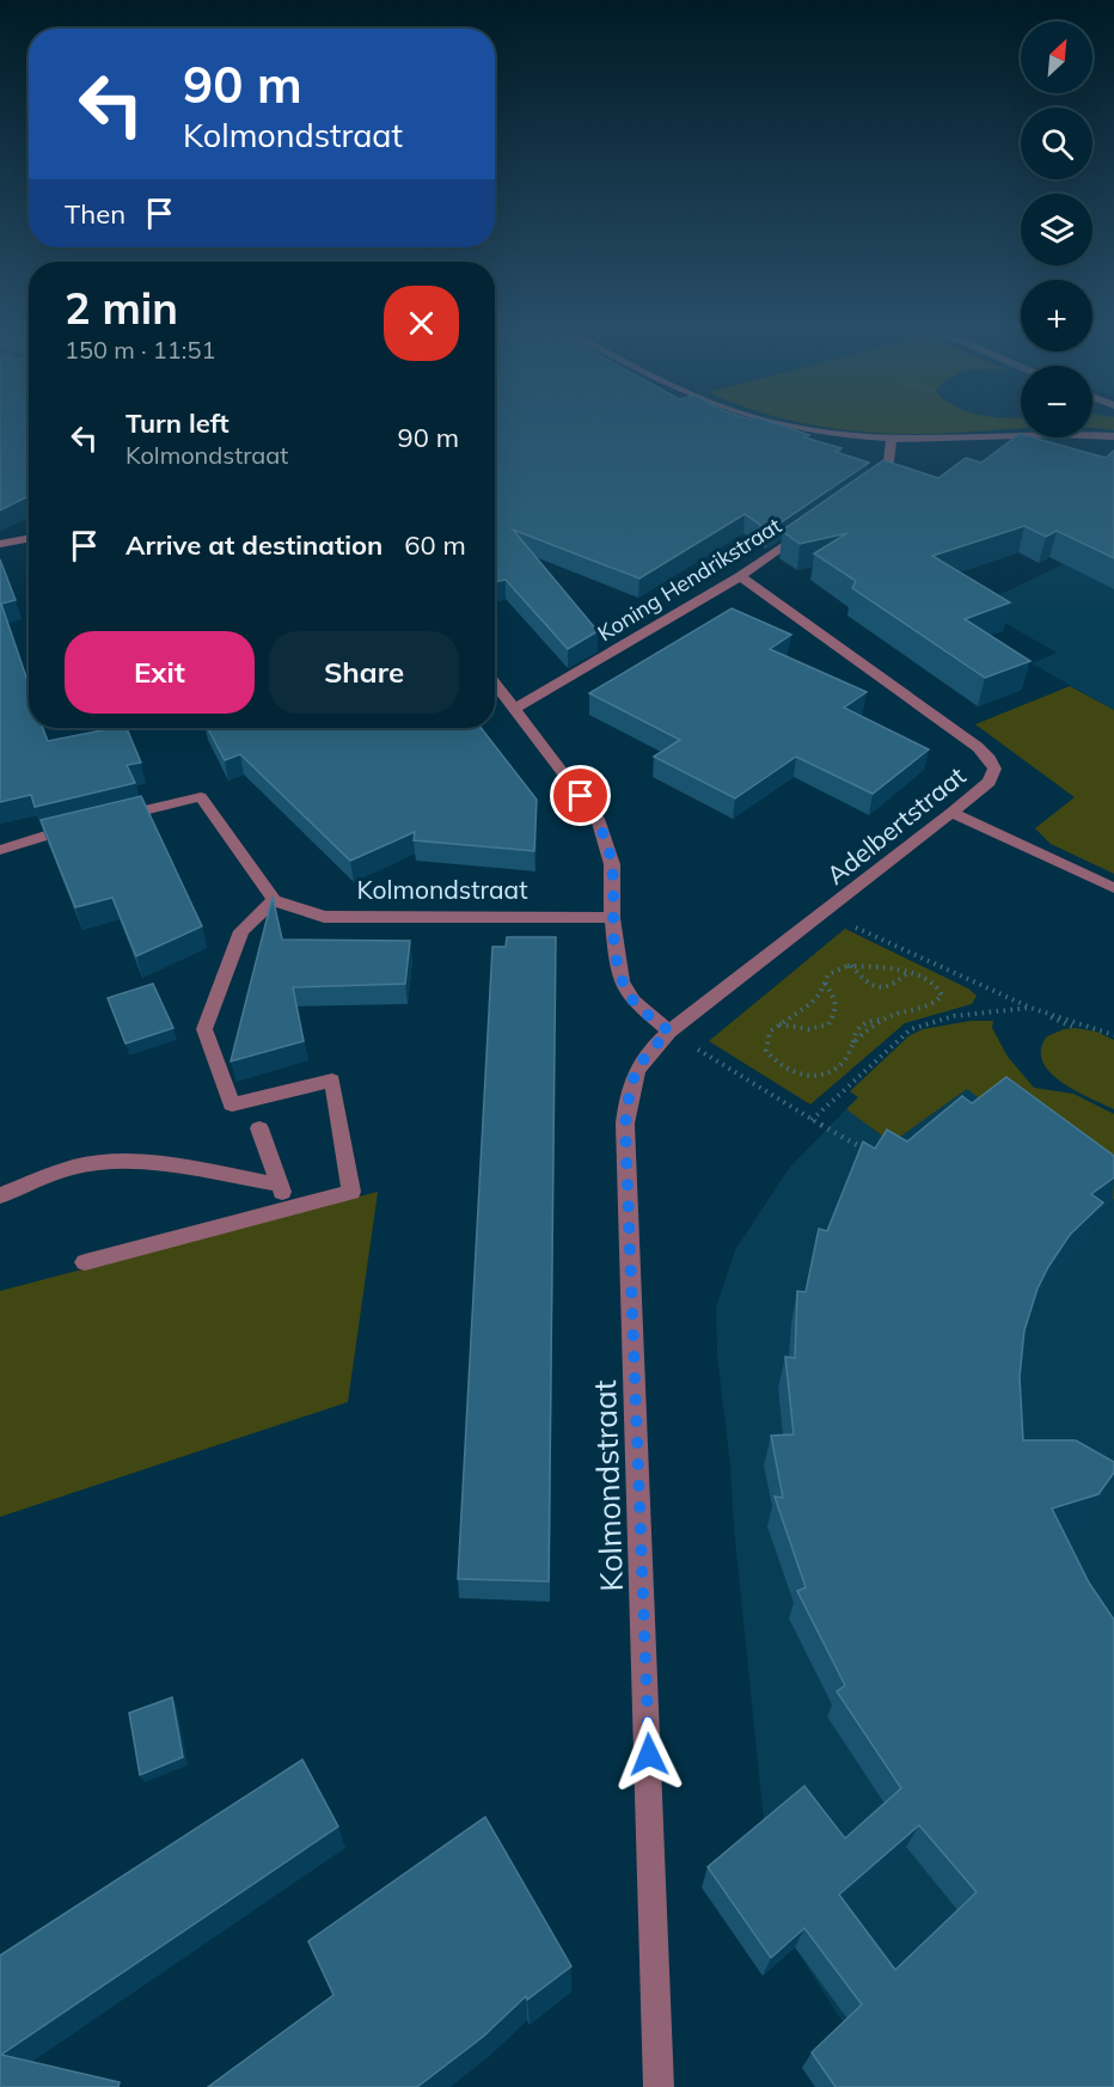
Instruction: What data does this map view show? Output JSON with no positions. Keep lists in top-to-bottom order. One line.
{"streets":{"street":["Koning Hendrikstraat","Adelbertstraat","Kolmondstraat"]},"crossings":[["Koning Hendrikstraat","Adelbertstraat"],["Adelbertstraat","Kolmondstraat"]],"north":"top right","page":{"map_buttons":["+","−"],"turn":["90 m","Kolmondstraat"],"then":"Then","heading":["2 min","150 m · 11:51"],"list":[{"name":"Turn left","note":"Kolmondstraat","value":"90 m"},{"name":"Arrive at destination","value":"60 m"}],"buttons":["Exit","Share"]}}
